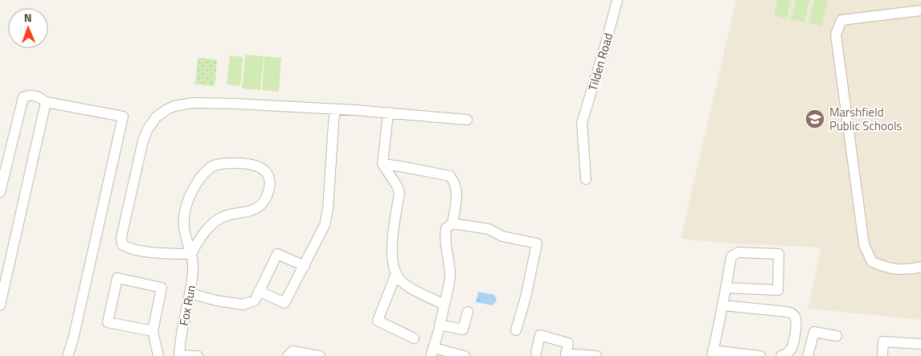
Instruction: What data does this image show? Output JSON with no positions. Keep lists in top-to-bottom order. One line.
{"streets":{"street":["Tilden Road","Fox Run"]},"places":{"school or university":["Marshfield Public Schools"]},"north":"top"}
